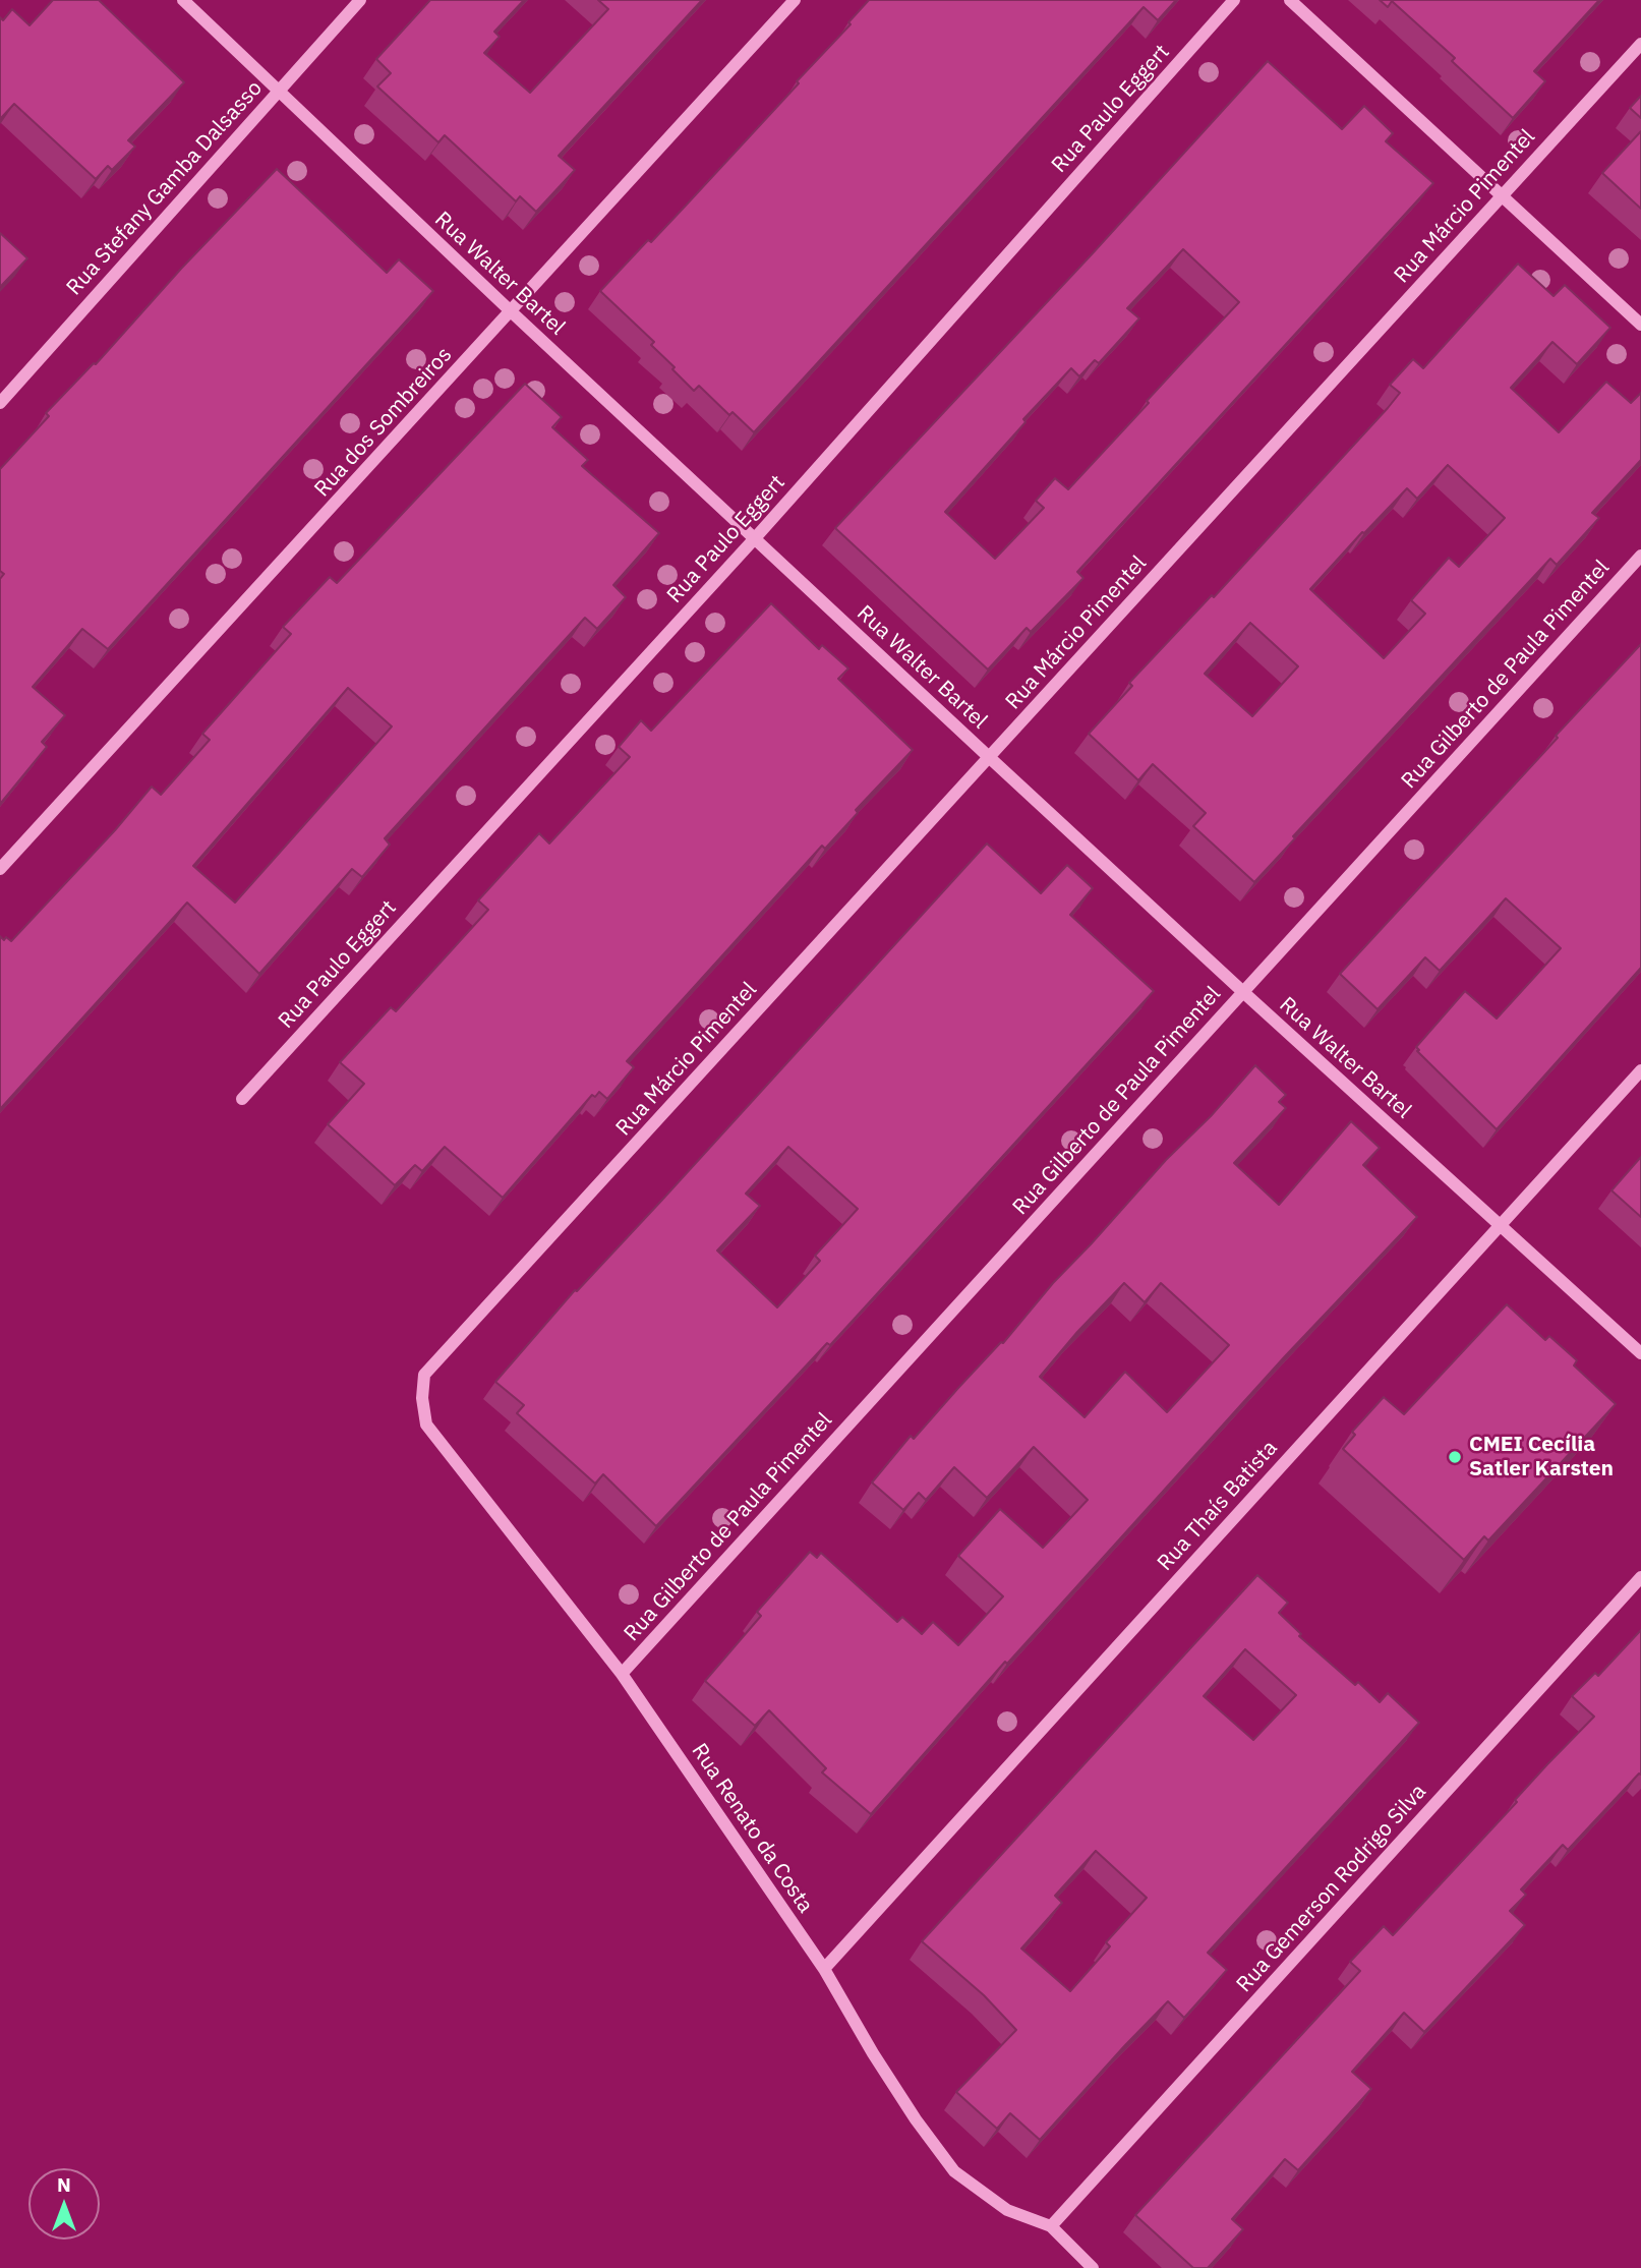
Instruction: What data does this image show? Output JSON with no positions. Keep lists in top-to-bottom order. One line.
{"streets":{"street":["Rua Paulo Eggert","Rua Stefany Gamba Dalsasso","Rua Márcio Pimentel","Rua Walter Bartel","Rua dos Sombreiros","Rua Gilberto de Paula Pimentel","Rua Thaís Batista","Rua Renato da Costa","Rua Gemerson Rodrigo Silva"]},"crossings":[["Rua Paulo Eggert","Rua Walter Bartel"],["Rua Stefany Gamba Dalsasso","Rua Walter Bartel"],["Rua Márcio Pimentel","Rua Walter Bartel"],["Rua Márcio Pimentel","Rua Renato da Costa"],["Rua Walter Bartel","Rua dos Sombreiros"],["Rua Walter Bartel","Rua Gilberto de Paula Pimentel"],["Rua Walter Bartel","Rua Thaís Batista"],["Rua Gilberto de Paula Pimentel","Rua Renato da Costa"],["Rua Thaís Batista","Rua Renato da Costa"],["Rua Renato da Costa","Rua Gemerson Rodrigo Silva"]],"places":["CMEI Cecília Satler Karsten"],"north":"top"}
